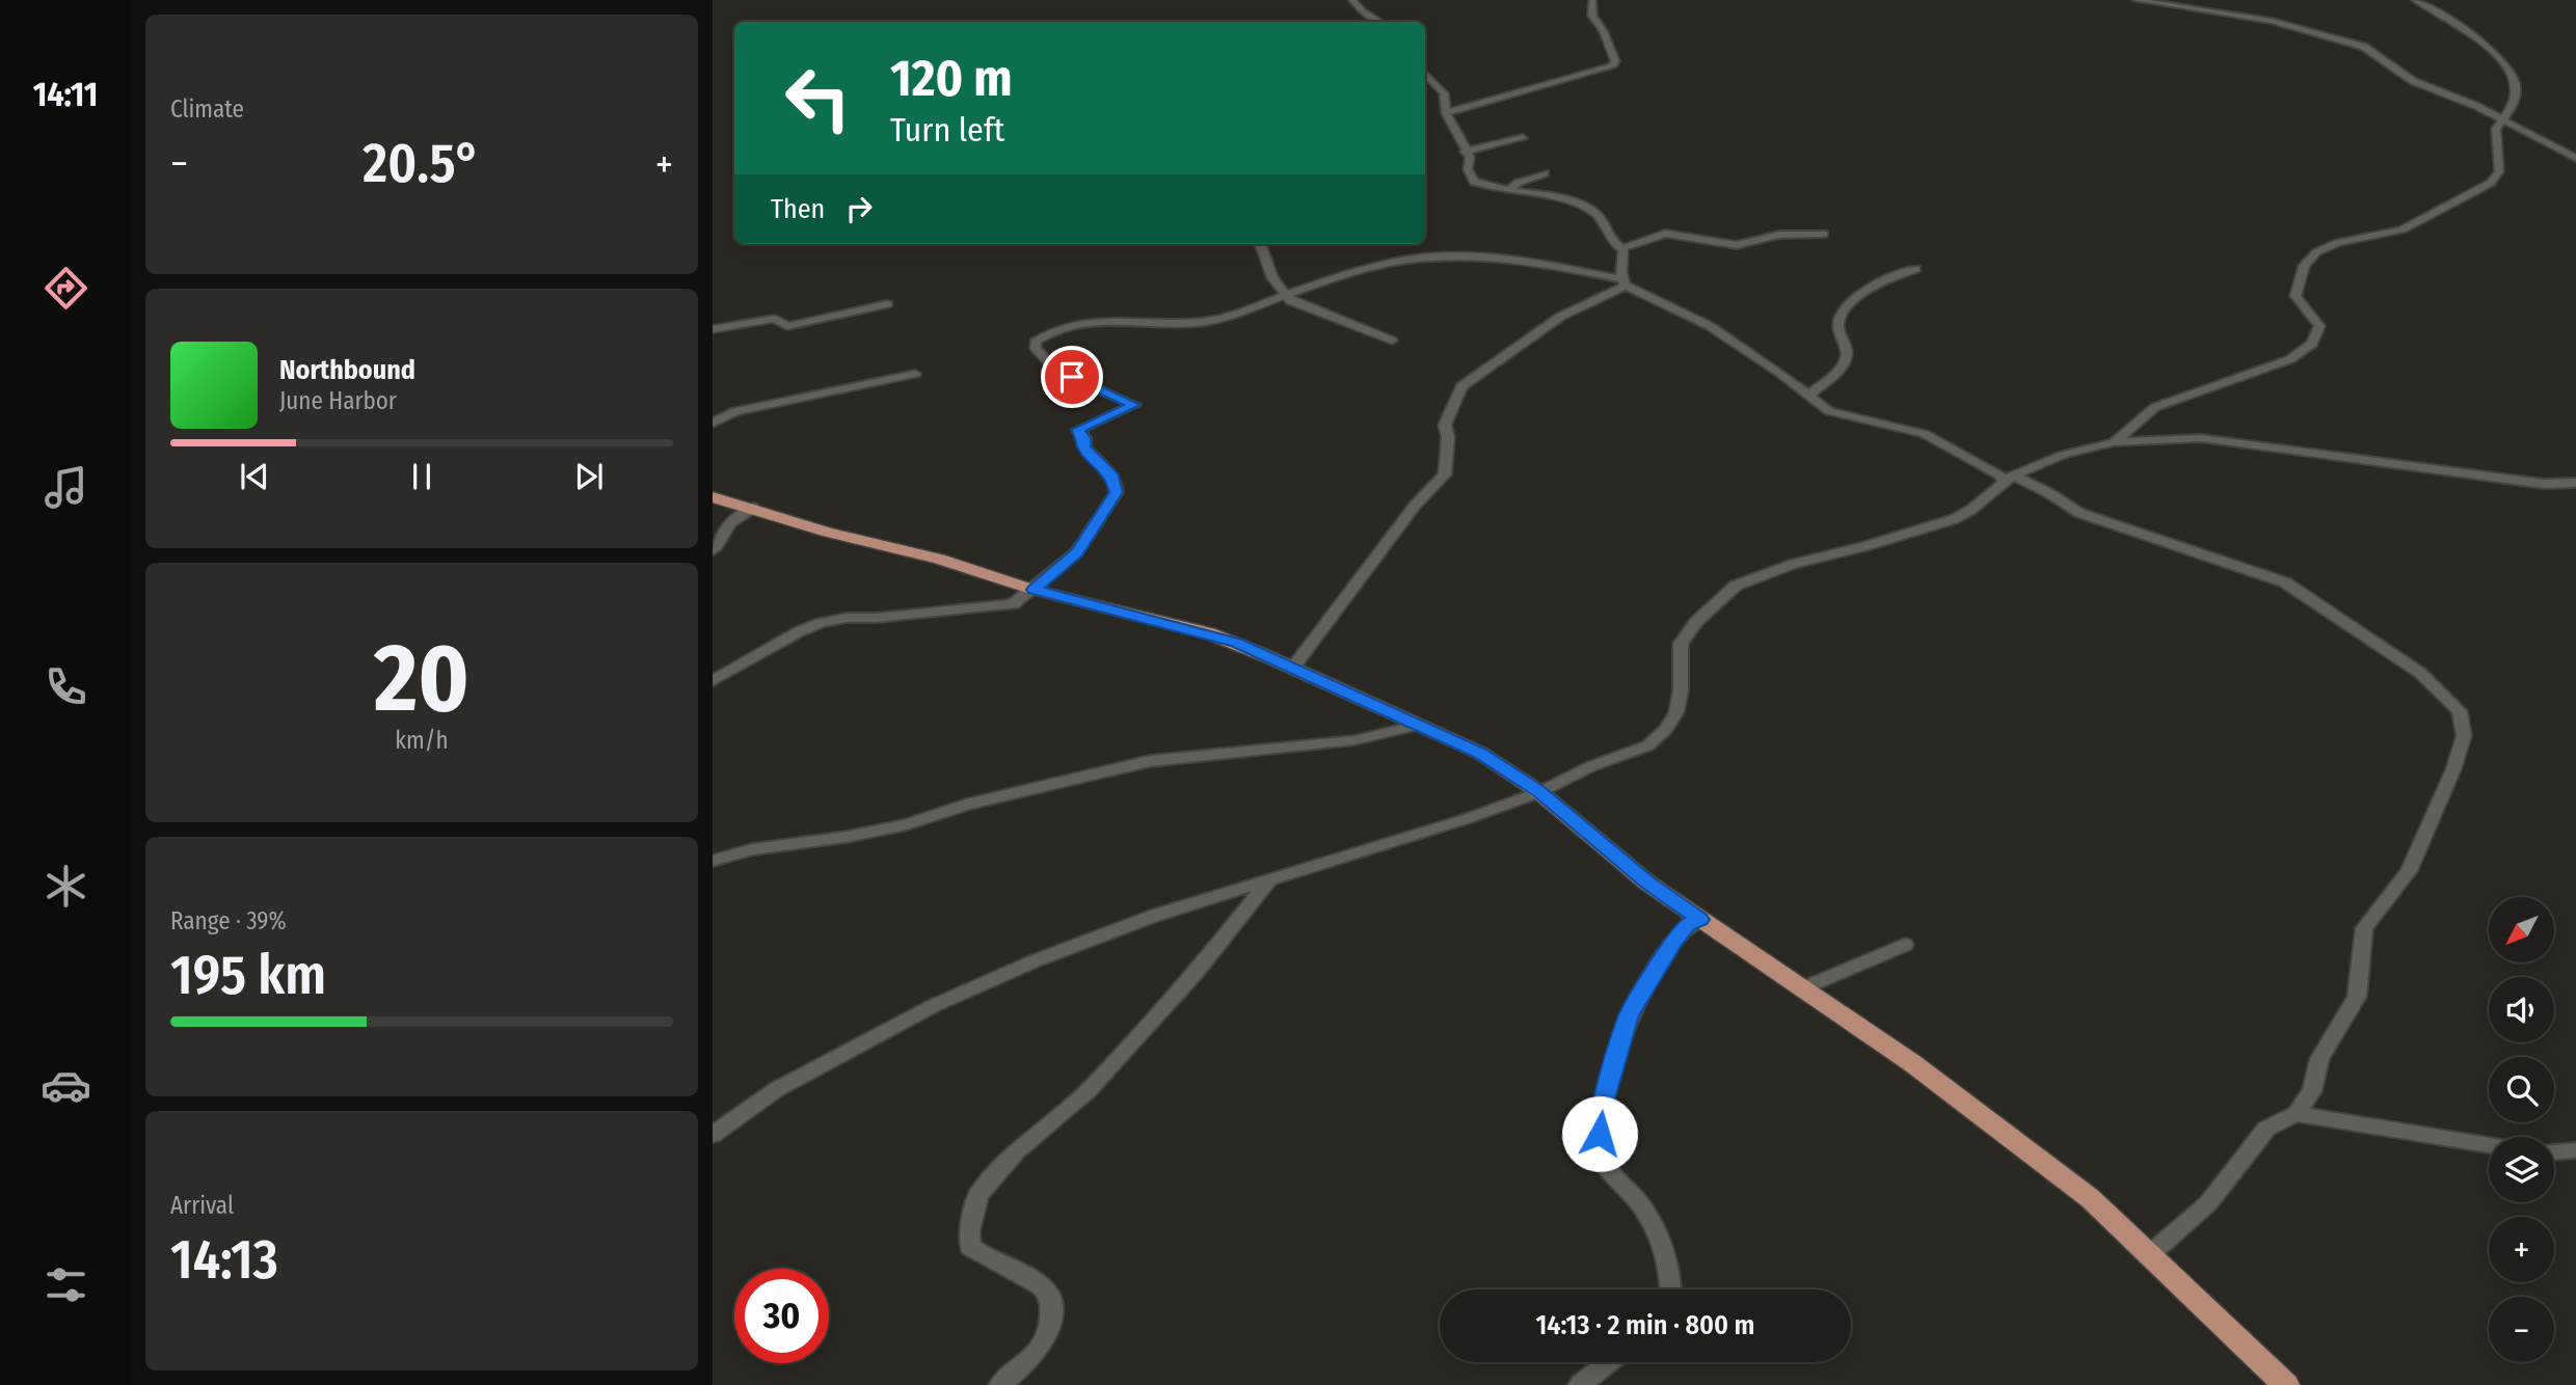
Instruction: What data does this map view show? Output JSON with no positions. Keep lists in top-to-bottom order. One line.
{"north":"bottom left","page":{"tabs":"14:11","tile":["Climate",["20","km/h"],["Range · 39%","195 km"],["Arrival","14:13"]],"turn":["120 m","Turn left"],"heat":["−","20.5°","+"],"then":"Then","song":["Northbound","June Harbor"],"map_buttons":["+","−"],"limit":"30","trip":"14:13 · 2 min · 800 m"}}
